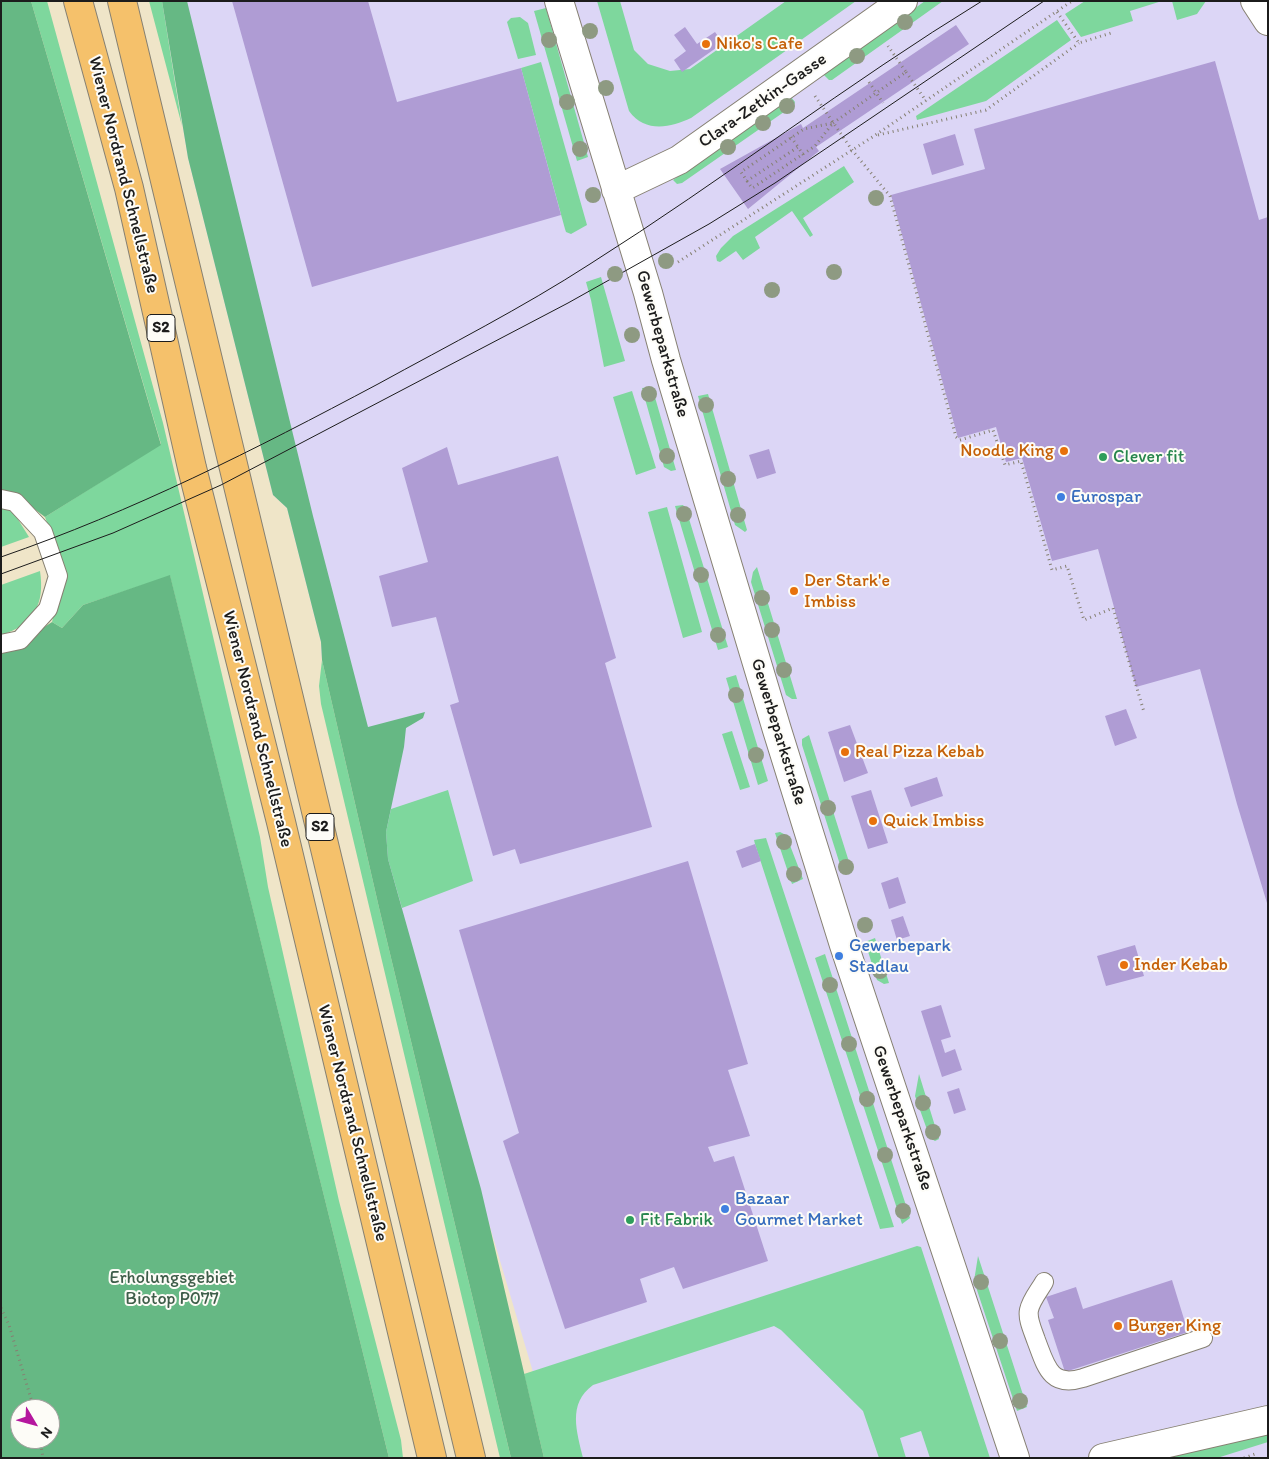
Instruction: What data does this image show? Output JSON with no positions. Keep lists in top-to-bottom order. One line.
{"streets":{"highway":["Wiener Nordrand Schnellstraße","S2"],"street":["Clara-Zetkin-Gasse","Gewerbeparkstraße"]},"crossings":[["Clara-Zetkin-Gasse","Gewerbeparkstraße"]],"parks":["Erholungsgebiet Biotop P077"],"places":["Niko's Cafe","Noodle King","Clever fit","Eurospar","Der Stark'e Imbiss","Real Pizza Kebab","Quick Imbiss","Gewerbepark Stadlau","Inder Kebab","Bazaar Gourmet Market","Fit Fabrik","Burger King"],"north":"bottom right"}
